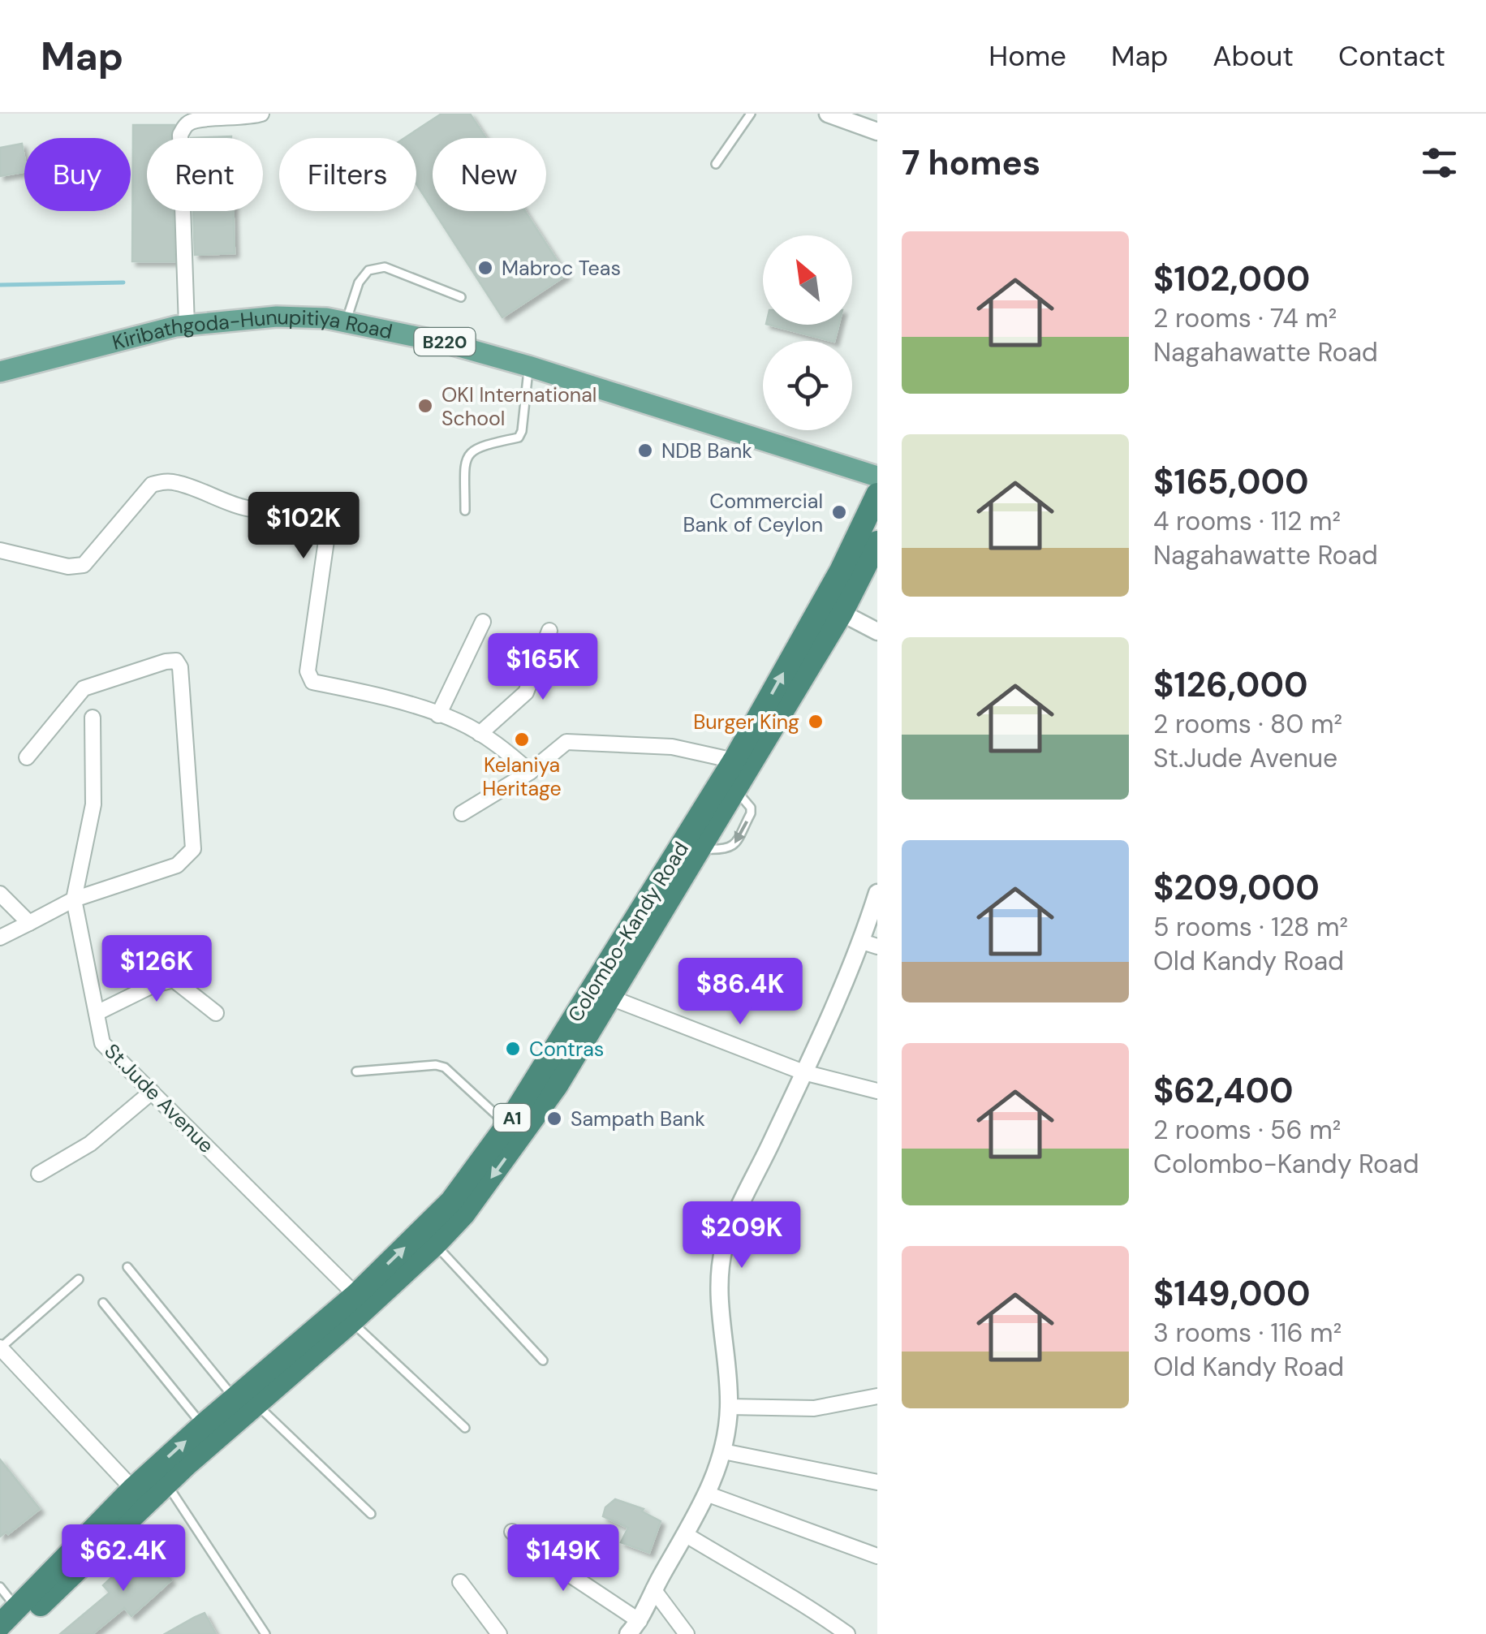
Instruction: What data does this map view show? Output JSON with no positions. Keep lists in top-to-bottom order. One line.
{"streets":{"highway":["Colombo-Kandy Road","A1"],"main road":["Kiribathgoda-Hunupitiya Road","B220"],"street":["St.Jude Avenue"]},"crossings":[["Colombo-Kandy Road","St.Jude Avenue"]],"places":["Mabroc Teas","OKI International School","NDB Bank","Commercial Bank of Ceylon","Burger King","Kelaniya Heritage","Contras","Sampath Bank"],"north":"top left","page":{"header":"Map","nav":["Home","Map","About","Contact"],"heading":"7 homes","chip":["Buy","Rent","Filters","New"],"list":[{"name":"$102,000","note":"2 rooms · 74 m² · Nagahawatte Road"},{"name":"$165,000","note":"4 rooms · 112 m² · Nagahawatte Road"},{"name":"$126,000","note":"2 rooms · 80 m² · St.Jude Avenue"},{"name":"$209,000","note":"5 rooms · 128 m² · Old Kandy Road"},{"name":"$62,400","note":"2 rooms · 56 m² · Colombo-Kandy Road"},{"name":"$149,000","note":"3 rooms · 116 m² · Old Kandy Road"}],"price":["$102K","$165K","$126K","$86.4K","$209K","$62.4K","$149K"]}}
